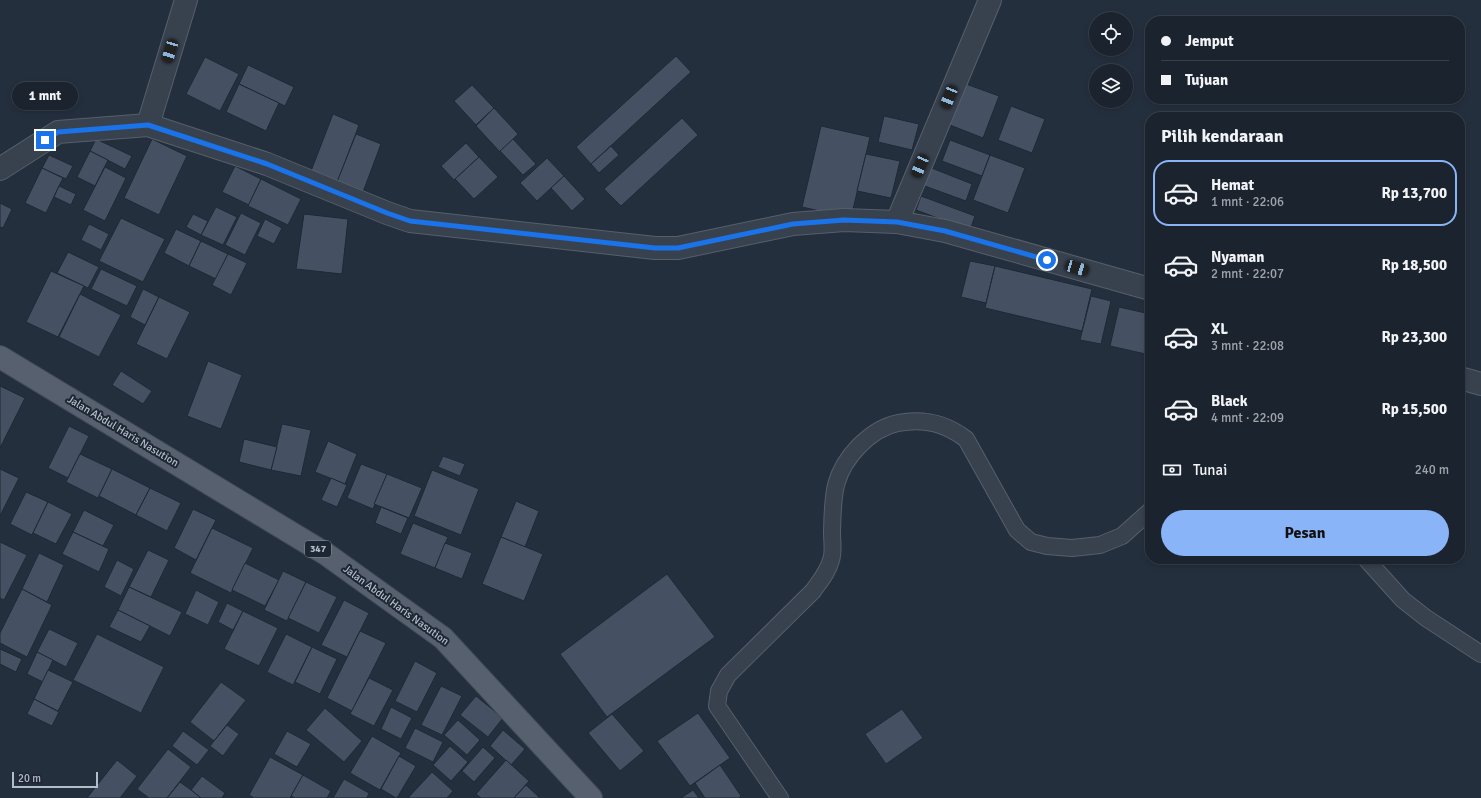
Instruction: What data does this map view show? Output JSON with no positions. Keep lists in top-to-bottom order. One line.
{"streets":{"main road":["Jalan Abdul Haris Nasution","347"]},"scale_bar":"20 m","page":{"banner":["Jemput","Tujuan"],"bubble":"1 mnt","heading":"Pilih kendaraan","list":[{"name":"Hemat","note":"1 mnt · 22:06","value":"Rp 13,700"},{"name":"Nyaman","note":"2 mnt · 22:07","value":"Rp 18,500"},{"name":"XL","note":"3 mnt · 22:08","value":"Rp 23,300"},{"name":"Black","note":"4 mnt · 22:09","value":"Rp 15,500"}],"pay":["Tunai","240 m"],"buttons":"Pesan","scale":"20 m"}}
